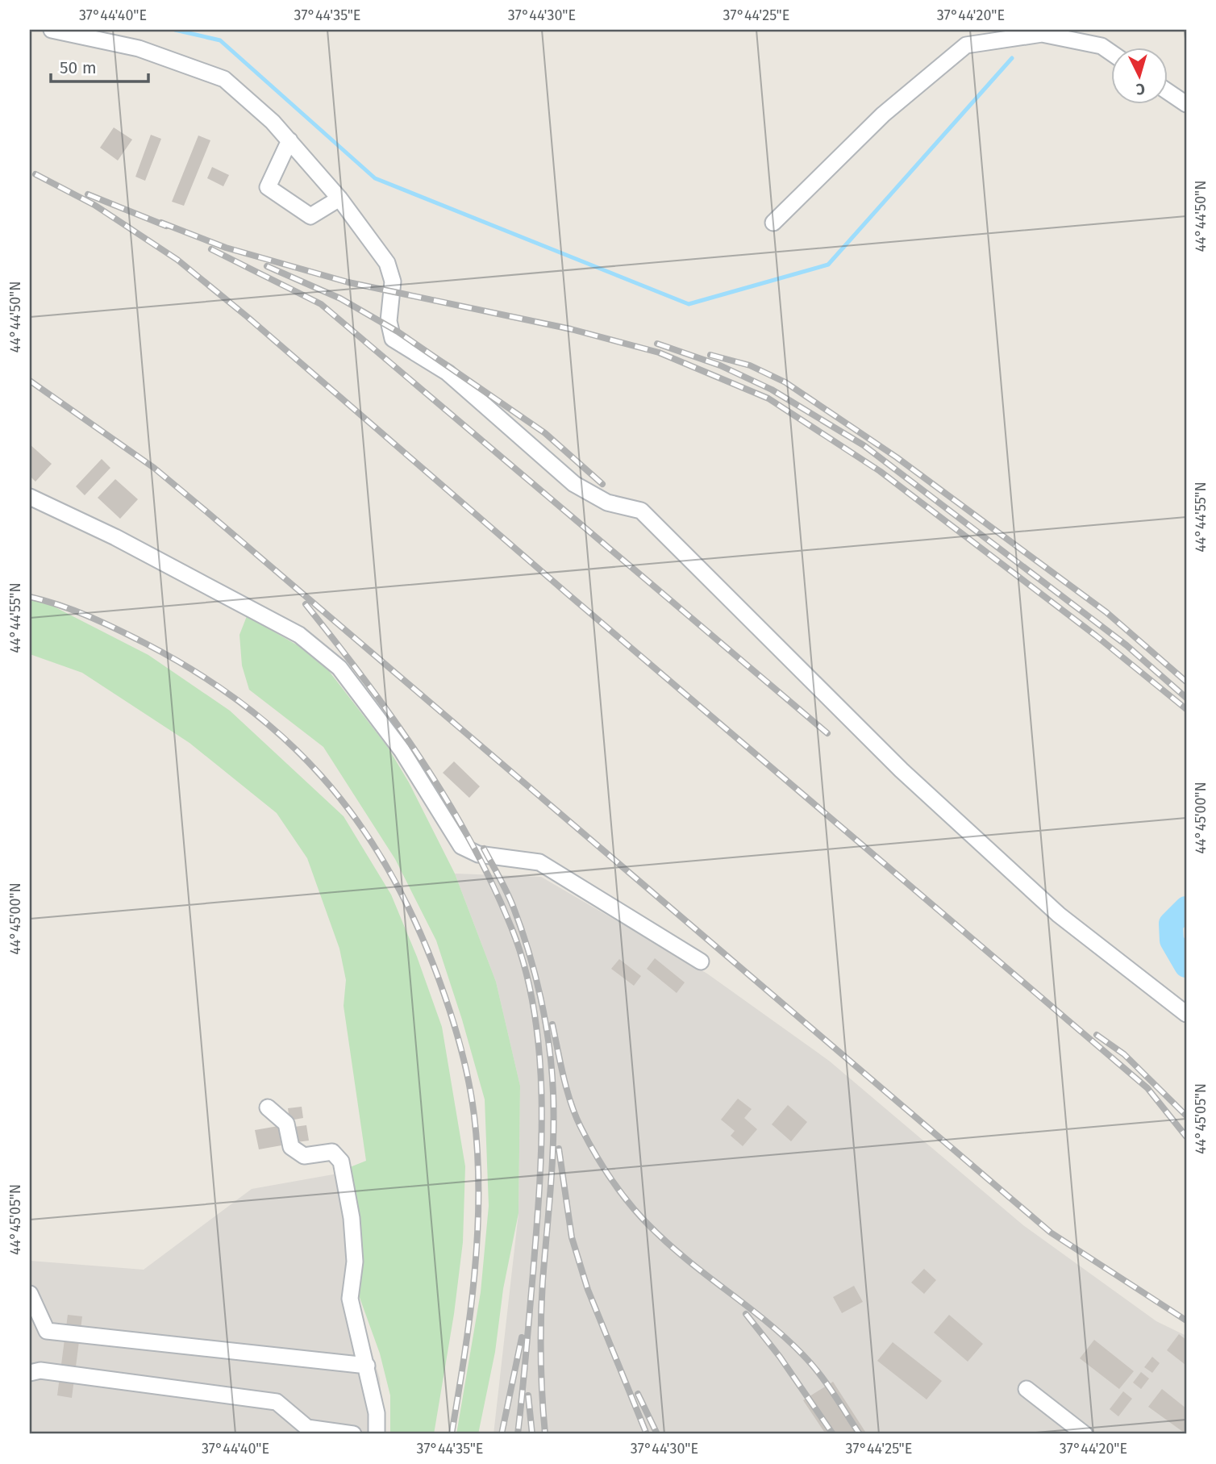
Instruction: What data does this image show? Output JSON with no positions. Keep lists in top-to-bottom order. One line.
{"scale_bar":"50 m","north":"bottom","coordinates":["37°44'40\"E","37°44'35\"E","37°44'30\"E","37°44'25\"E","37°44'20\"E","44°44'50\"N","44°44'55\"N","44°45'00\"N","44°45'05\"N"]}
